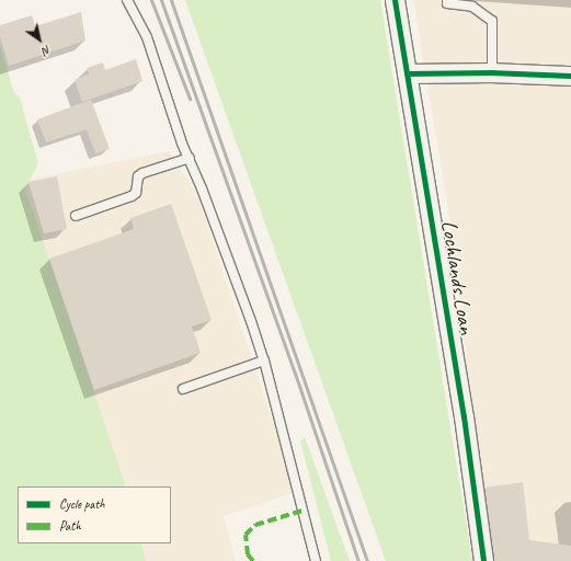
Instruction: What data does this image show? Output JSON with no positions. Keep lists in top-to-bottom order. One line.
{"streets":{"street":["Lochlands Loan"]},"legend":["Cycle path","Path"],"north":"bottom right"}
